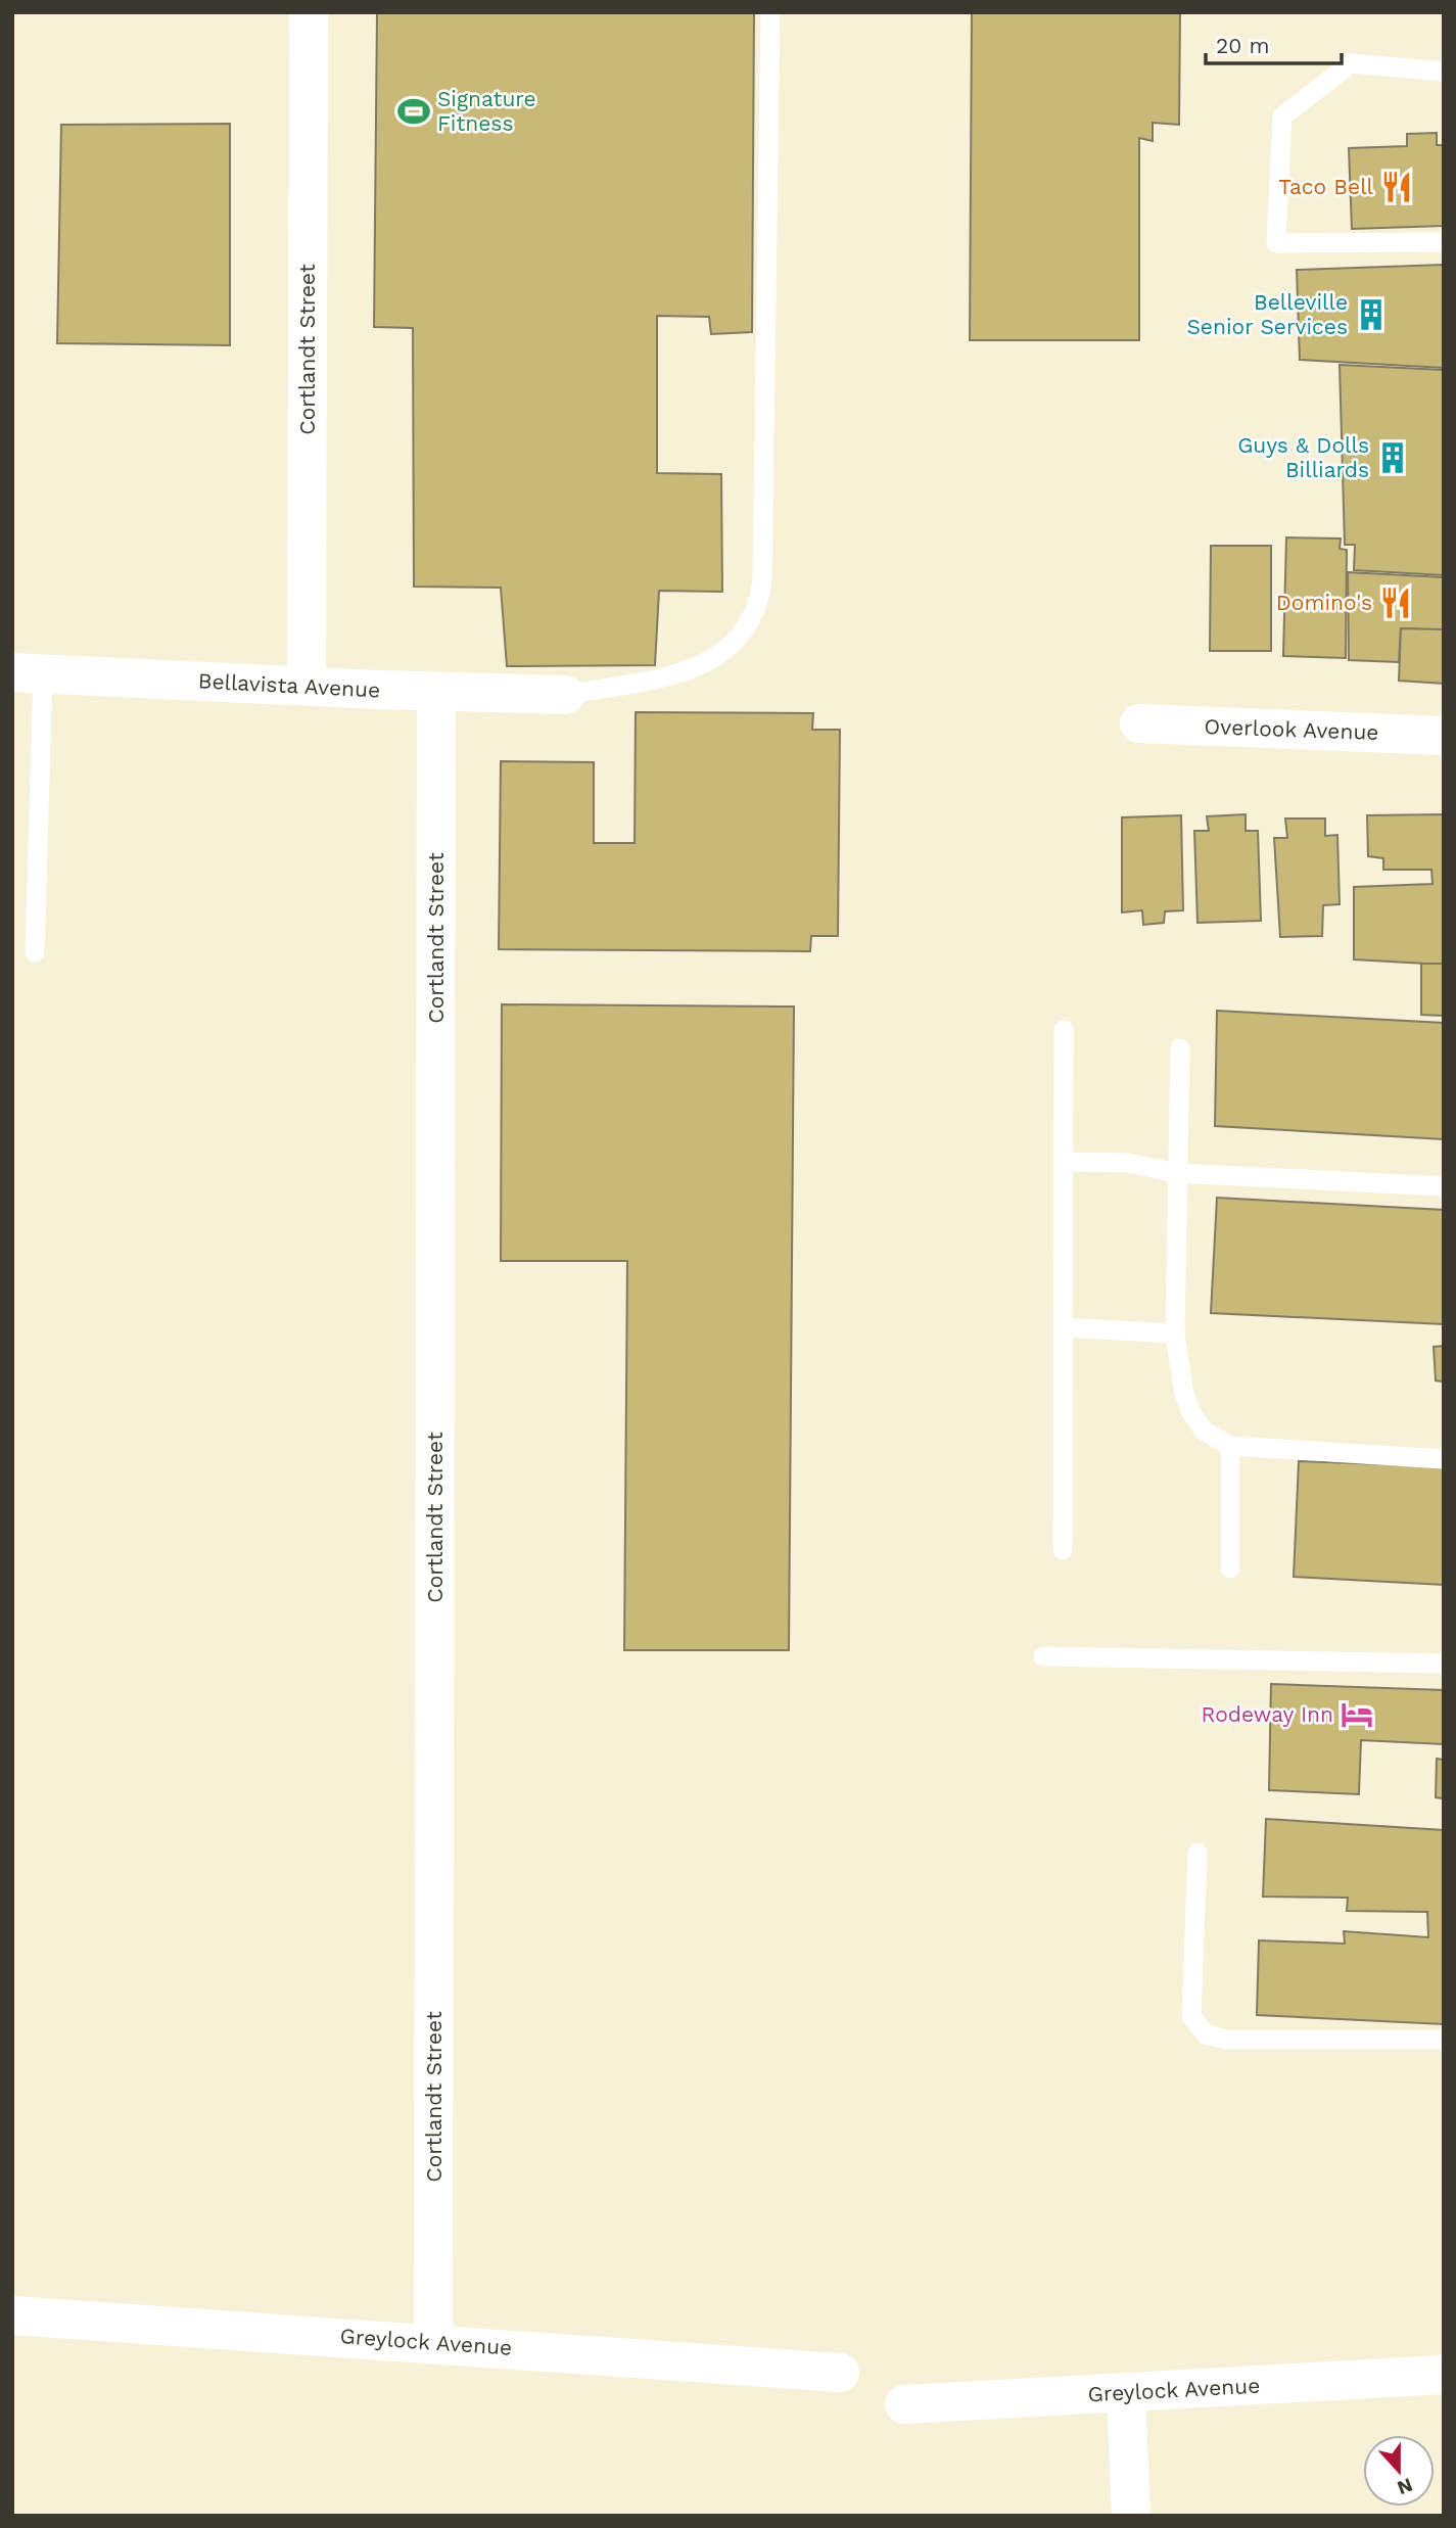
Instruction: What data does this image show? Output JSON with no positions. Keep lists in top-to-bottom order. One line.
{"streets":{"street":["Cortlandt Street","Bellavista Avenue","Overlook Avenue","Greylock Avenue"]},"crossings":[["Cortlandt Street","Bellavista Avenue"],["Cortlandt Street","Greylock Avenue"]],"places":{"sports":["Signature Fitness"],"restaurant":["Taco Bell","Domino's"],"building":["Belleville Senior Services","Guys & Dolls Billiards"],"hotel":["Rodeway Inn"]},"scale_bar":"20 m","north":"bottom"}
